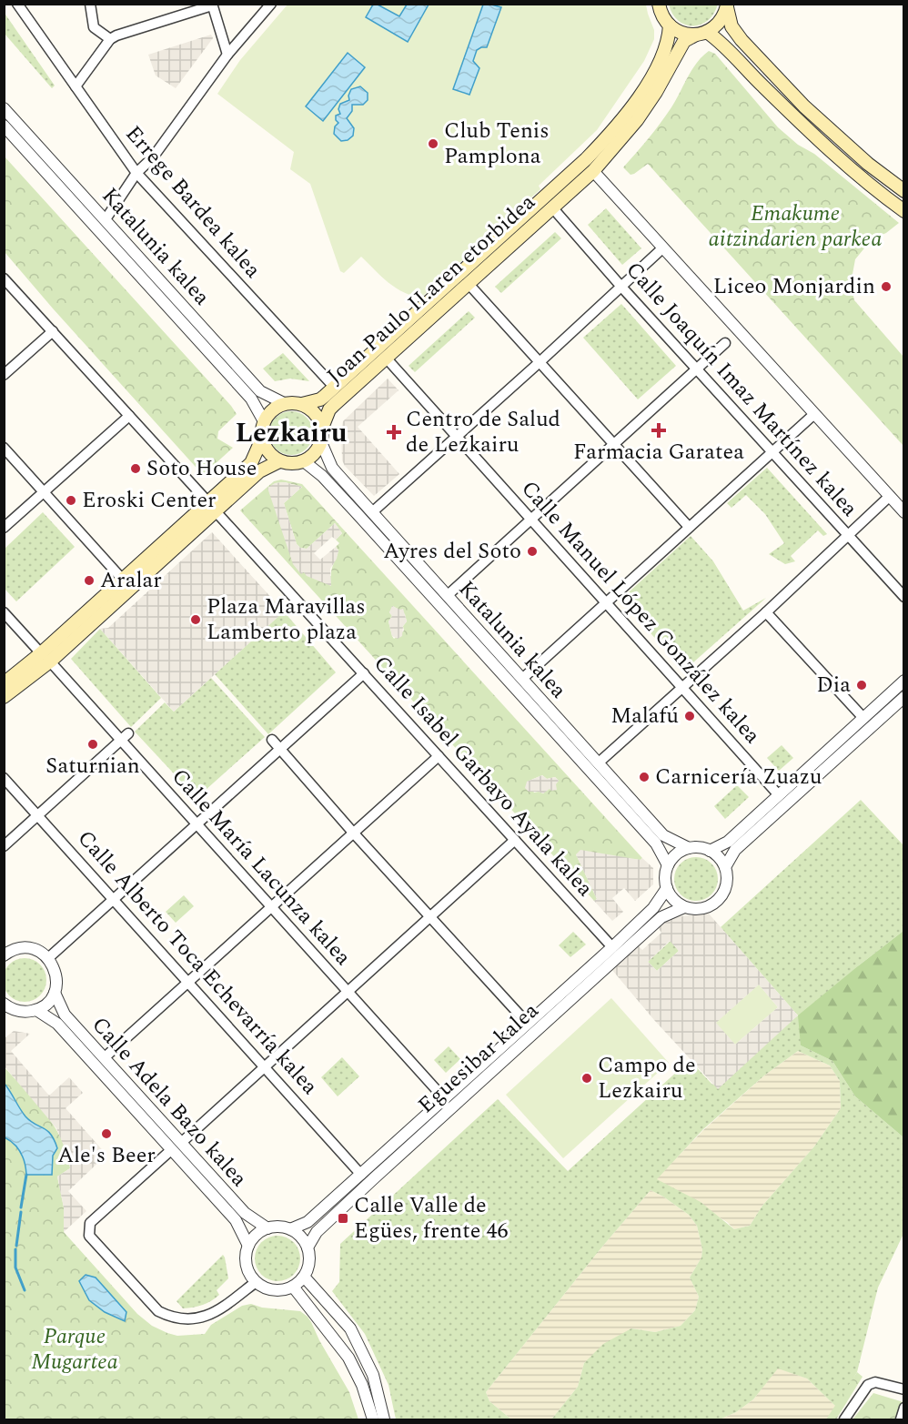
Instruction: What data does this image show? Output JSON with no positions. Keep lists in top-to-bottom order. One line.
{"streets":{"main road":["Joan Paulo II.aren etorbidea"],"street":["Errege Bardea kalea","Katalunia kalea","Calle Joaquín Imaz Martínez kalea","Calle Manuel López González kalea","Calle Isabel Garbayo Ayala kalea","Calle María Lacunza kalea","Calle Alberto Toca Echevarría kalea","Eguesibar kalea","Calle Adela Bazo kalea"]},"crossings":[["Errege Bardea kalea","Joan Paulo II.aren etorbidea"],["Katalunia kalea","Joan Paulo II.aren etorbidea"],["Katalunia kalea","Eguesibar kalea"],["Joan Paulo II.aren etorbidea","Calle Joaquín Imaz Martínez kalea"],["Joan Paulo II.aren etorbidea","Calle Manuel López González kalea"],["Calle Isabel Garbayo Ayala kalea","Eguesibar kalea"],["Calle María Lacunza kalea","Eguesibar kalea"],["Calle Alberto Toca Echevarría kalea","Eguesibar kalea"],["Eguesibar kalea","Calle Adela Bazo kalea"]],"districts":["Lezkairu"],"parks":["Emakume aitzindarien parkea","Parque Mugartea"],"places":{"other":["Club Tenis Pamplona","Liceo Monjardin","Soto House","Eroski Center","Ayres del Soto","Aralar","Plaza Maravillas Lamberto plaza","Dia","Malafú","Saturnian","Carnicería Zuazu","Campo de Lezkairu","Ale's Beer"],"health":["Farmacia Garatea","Centro de Salud de Lezkairu"],"transit":["Calle Valle de Egües, frente 46"]}}
